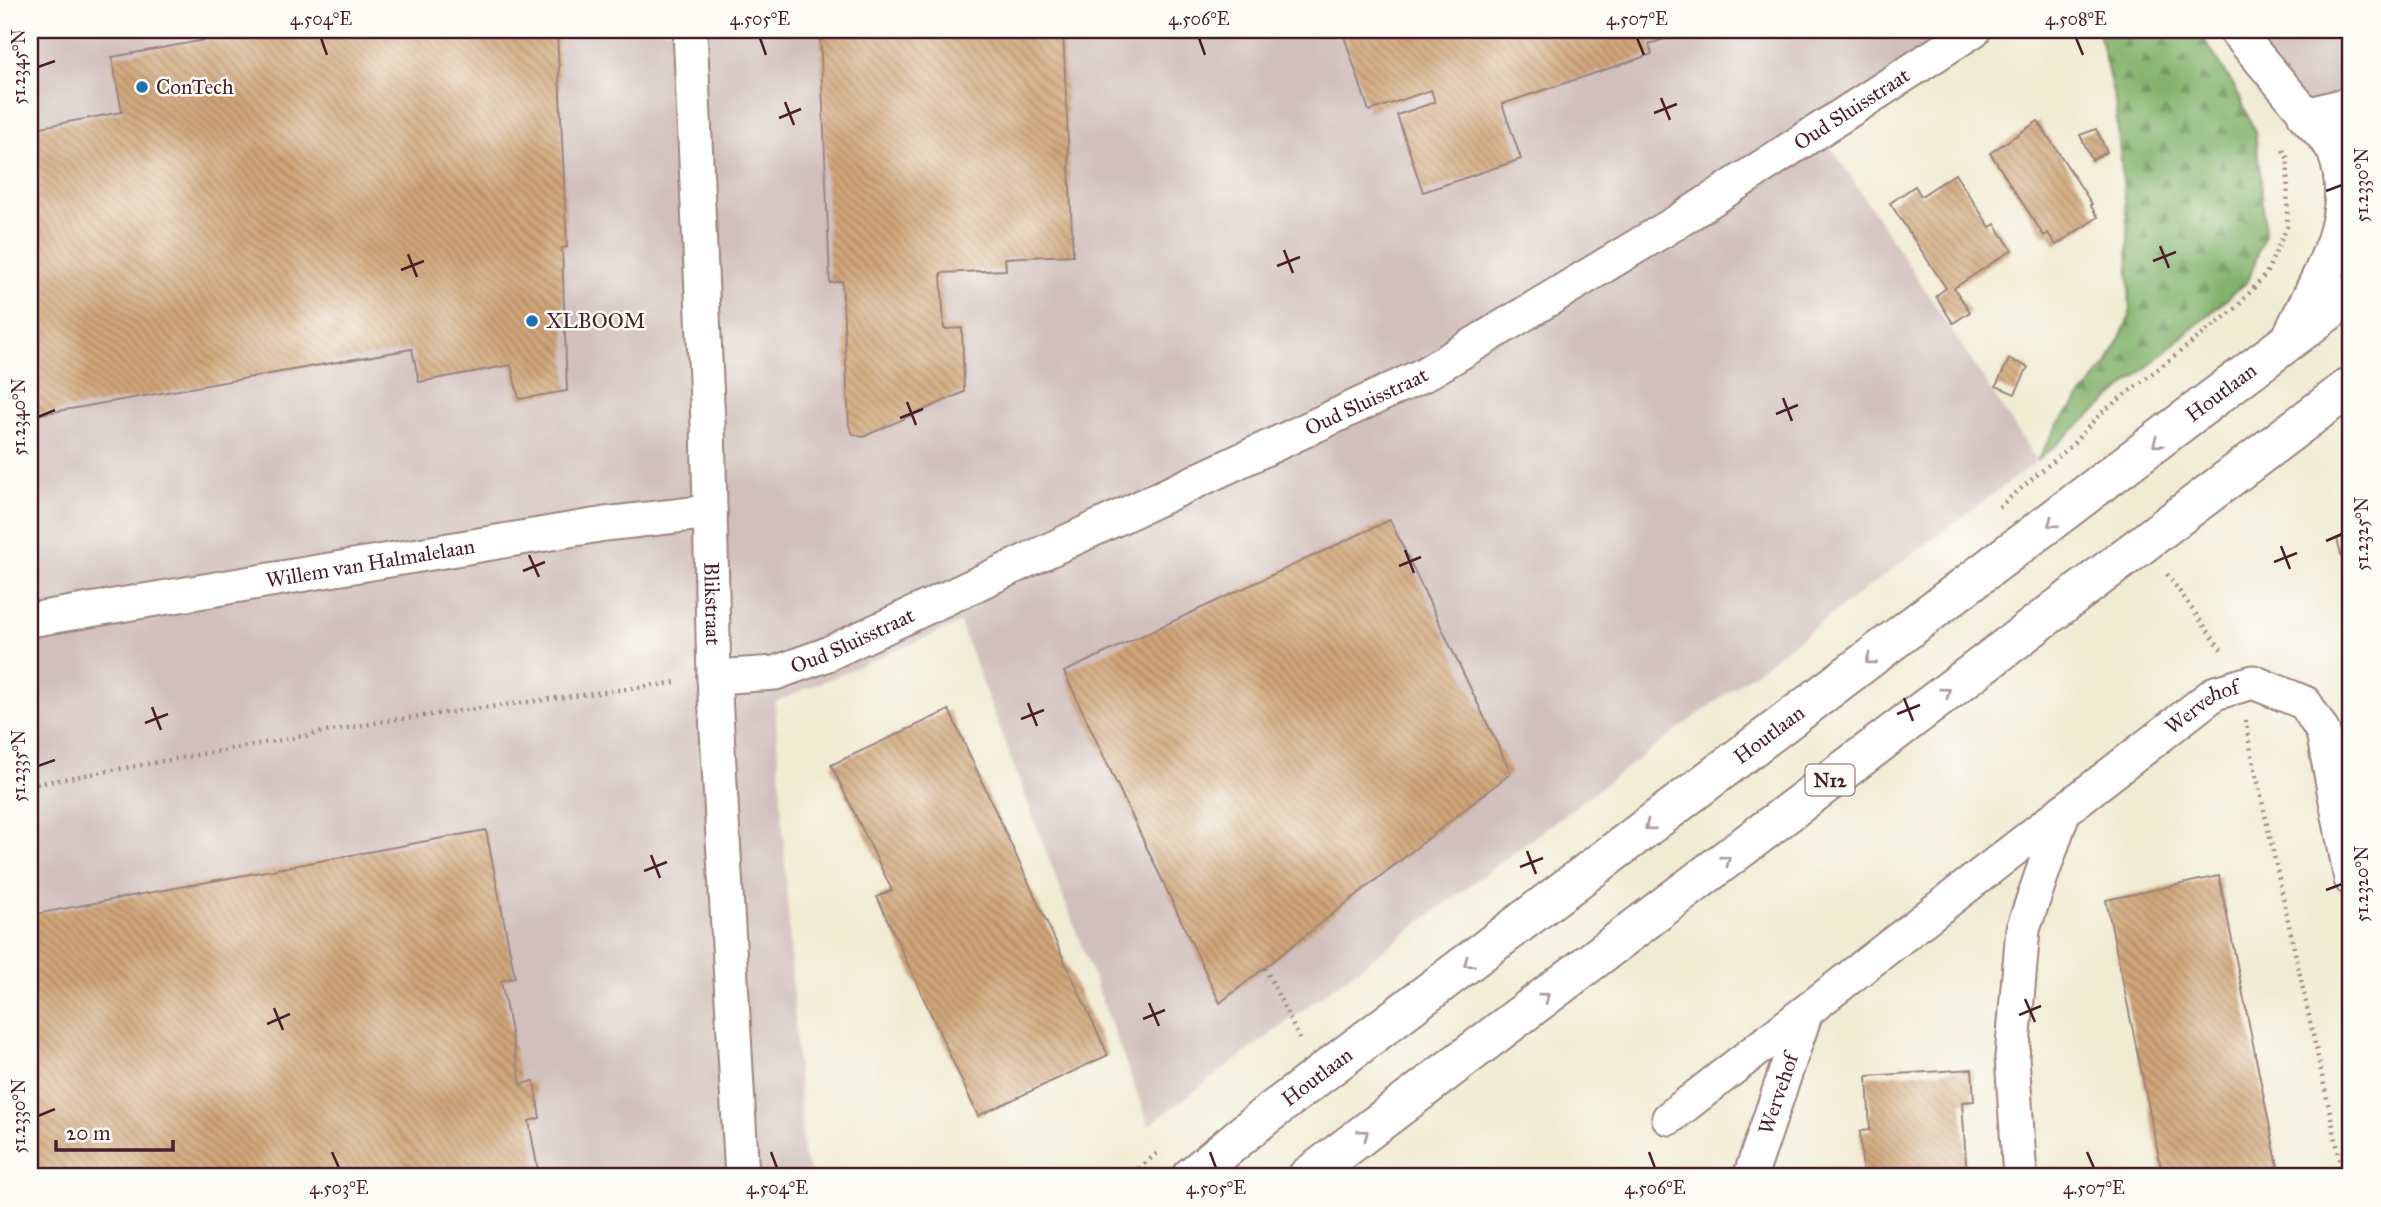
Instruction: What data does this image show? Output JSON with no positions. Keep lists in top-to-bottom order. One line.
{"streets":{"main road":["Houtlaan","N12"],"street":["Oud Sluisstraat","Willem van Halmalelaan","Blikstraat","Wervehof"]},"crossings":[["Oud Sluisstraat","Blikstraat"],["Willem van Halmalelaan","Blikstraat"]],"places":["ConTech","XLBOOM"],"scale_bar":"20 m","coordinates":["4.504°E","4.505°E","4.506°E","4.507°E","4.508°E","51.2345°N","51.2330°N","51.2340°N","51.2325°N","51.2335°N","51.2320°N","4.503°E"]}
